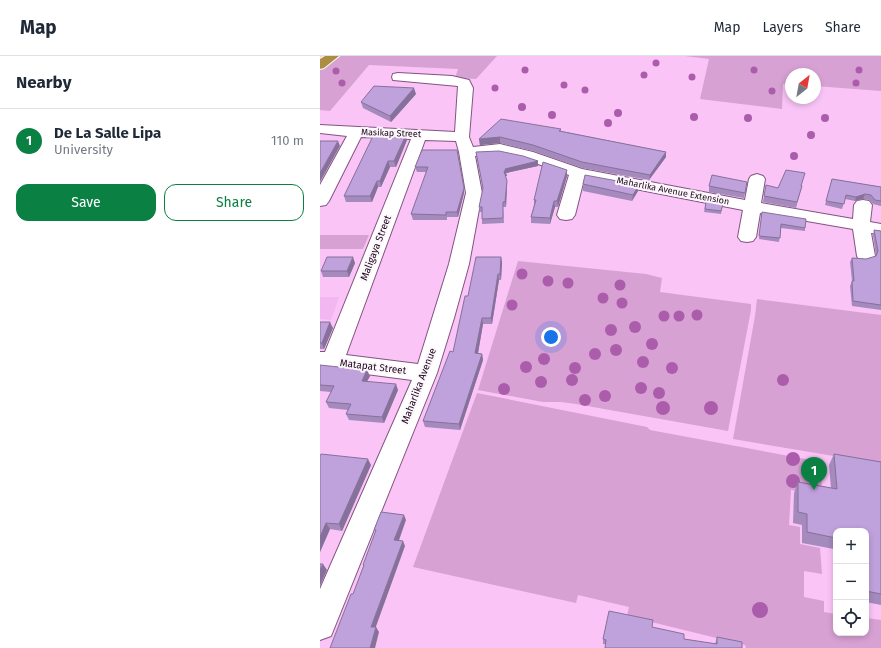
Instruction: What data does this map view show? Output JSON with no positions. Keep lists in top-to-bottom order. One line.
{"streets":{"street":["Masikap Street","Maharlika Avenue Extension","Maligaya Street","Matapat Street","Maharlika Avenue"]},"crossings":[["Masikap Street","Maharlika Avenue Extension"],["Masikap Street","Maligaya Street"],["Masikap Street","Maharlika Avenue"],["Maharlika Avenue Extension","Maharlika Avenue"],["Maligaya Street","Matapat Street"],["Matapat Street","Maharlika Avenue"]],"north":"top right","page":{"header":"Map","nav":["Map","Layers","Share"],"heading":"Nearby","list":[{"mark":"1","name":"De La Salle Lipa","note":"University","value":"110 m"}],"buttons":["Save","Share"],"pins":"1","map_buttons":["+","−"]}}
